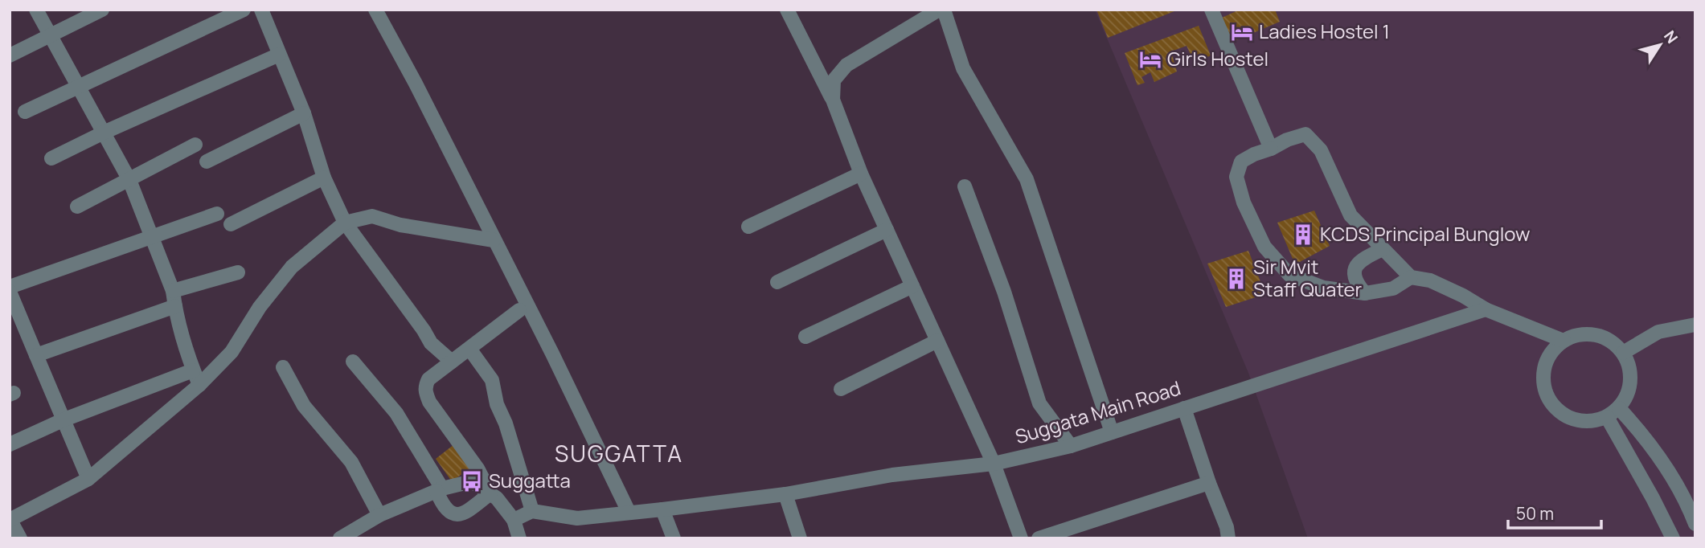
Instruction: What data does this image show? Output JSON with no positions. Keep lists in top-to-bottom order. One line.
{"streets":{"street":["Suggata Main Road"]},"districts":["SUGGATTA"],"places":{"hotel":["Ladies Hostel 1","Girls Hostel"],"building":["KCDS Principal Bunglow","Sir Mvit Staff Quater"],"bus stop":["Suggatta"]},"scale_bar":"50 m","north":"top right"}
